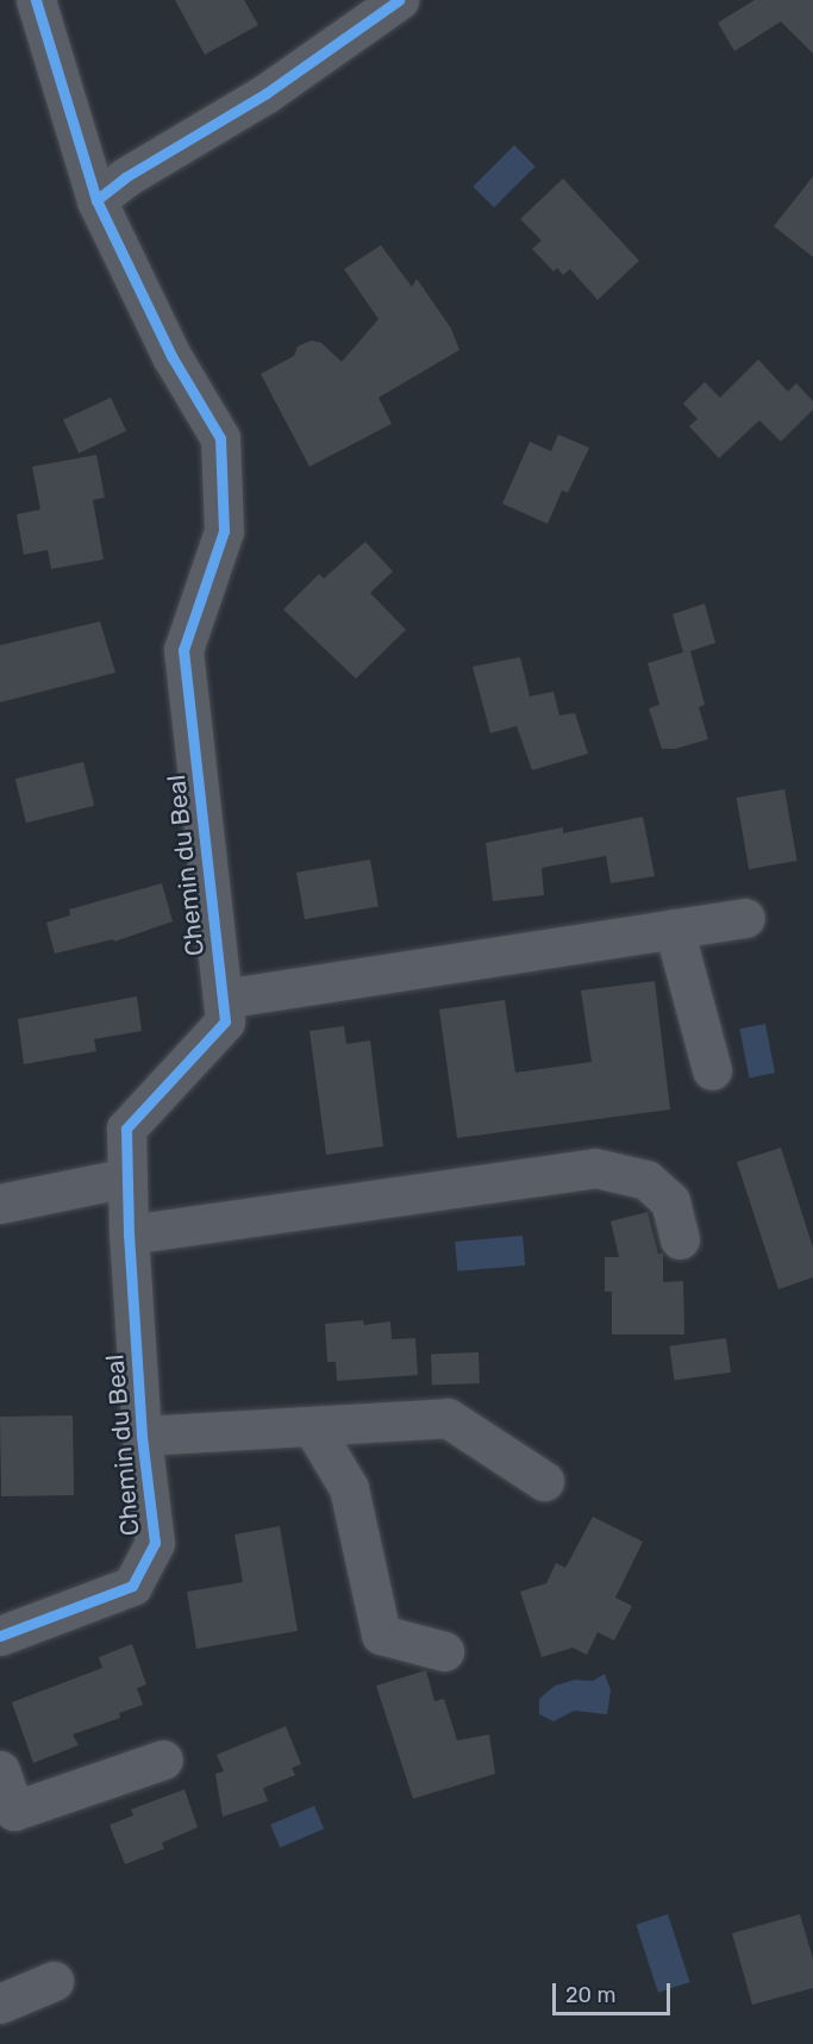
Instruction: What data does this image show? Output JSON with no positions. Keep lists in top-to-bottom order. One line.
{"streets":{"street":["Chemin du Beal"]},"scale_bar":"20 m"}
